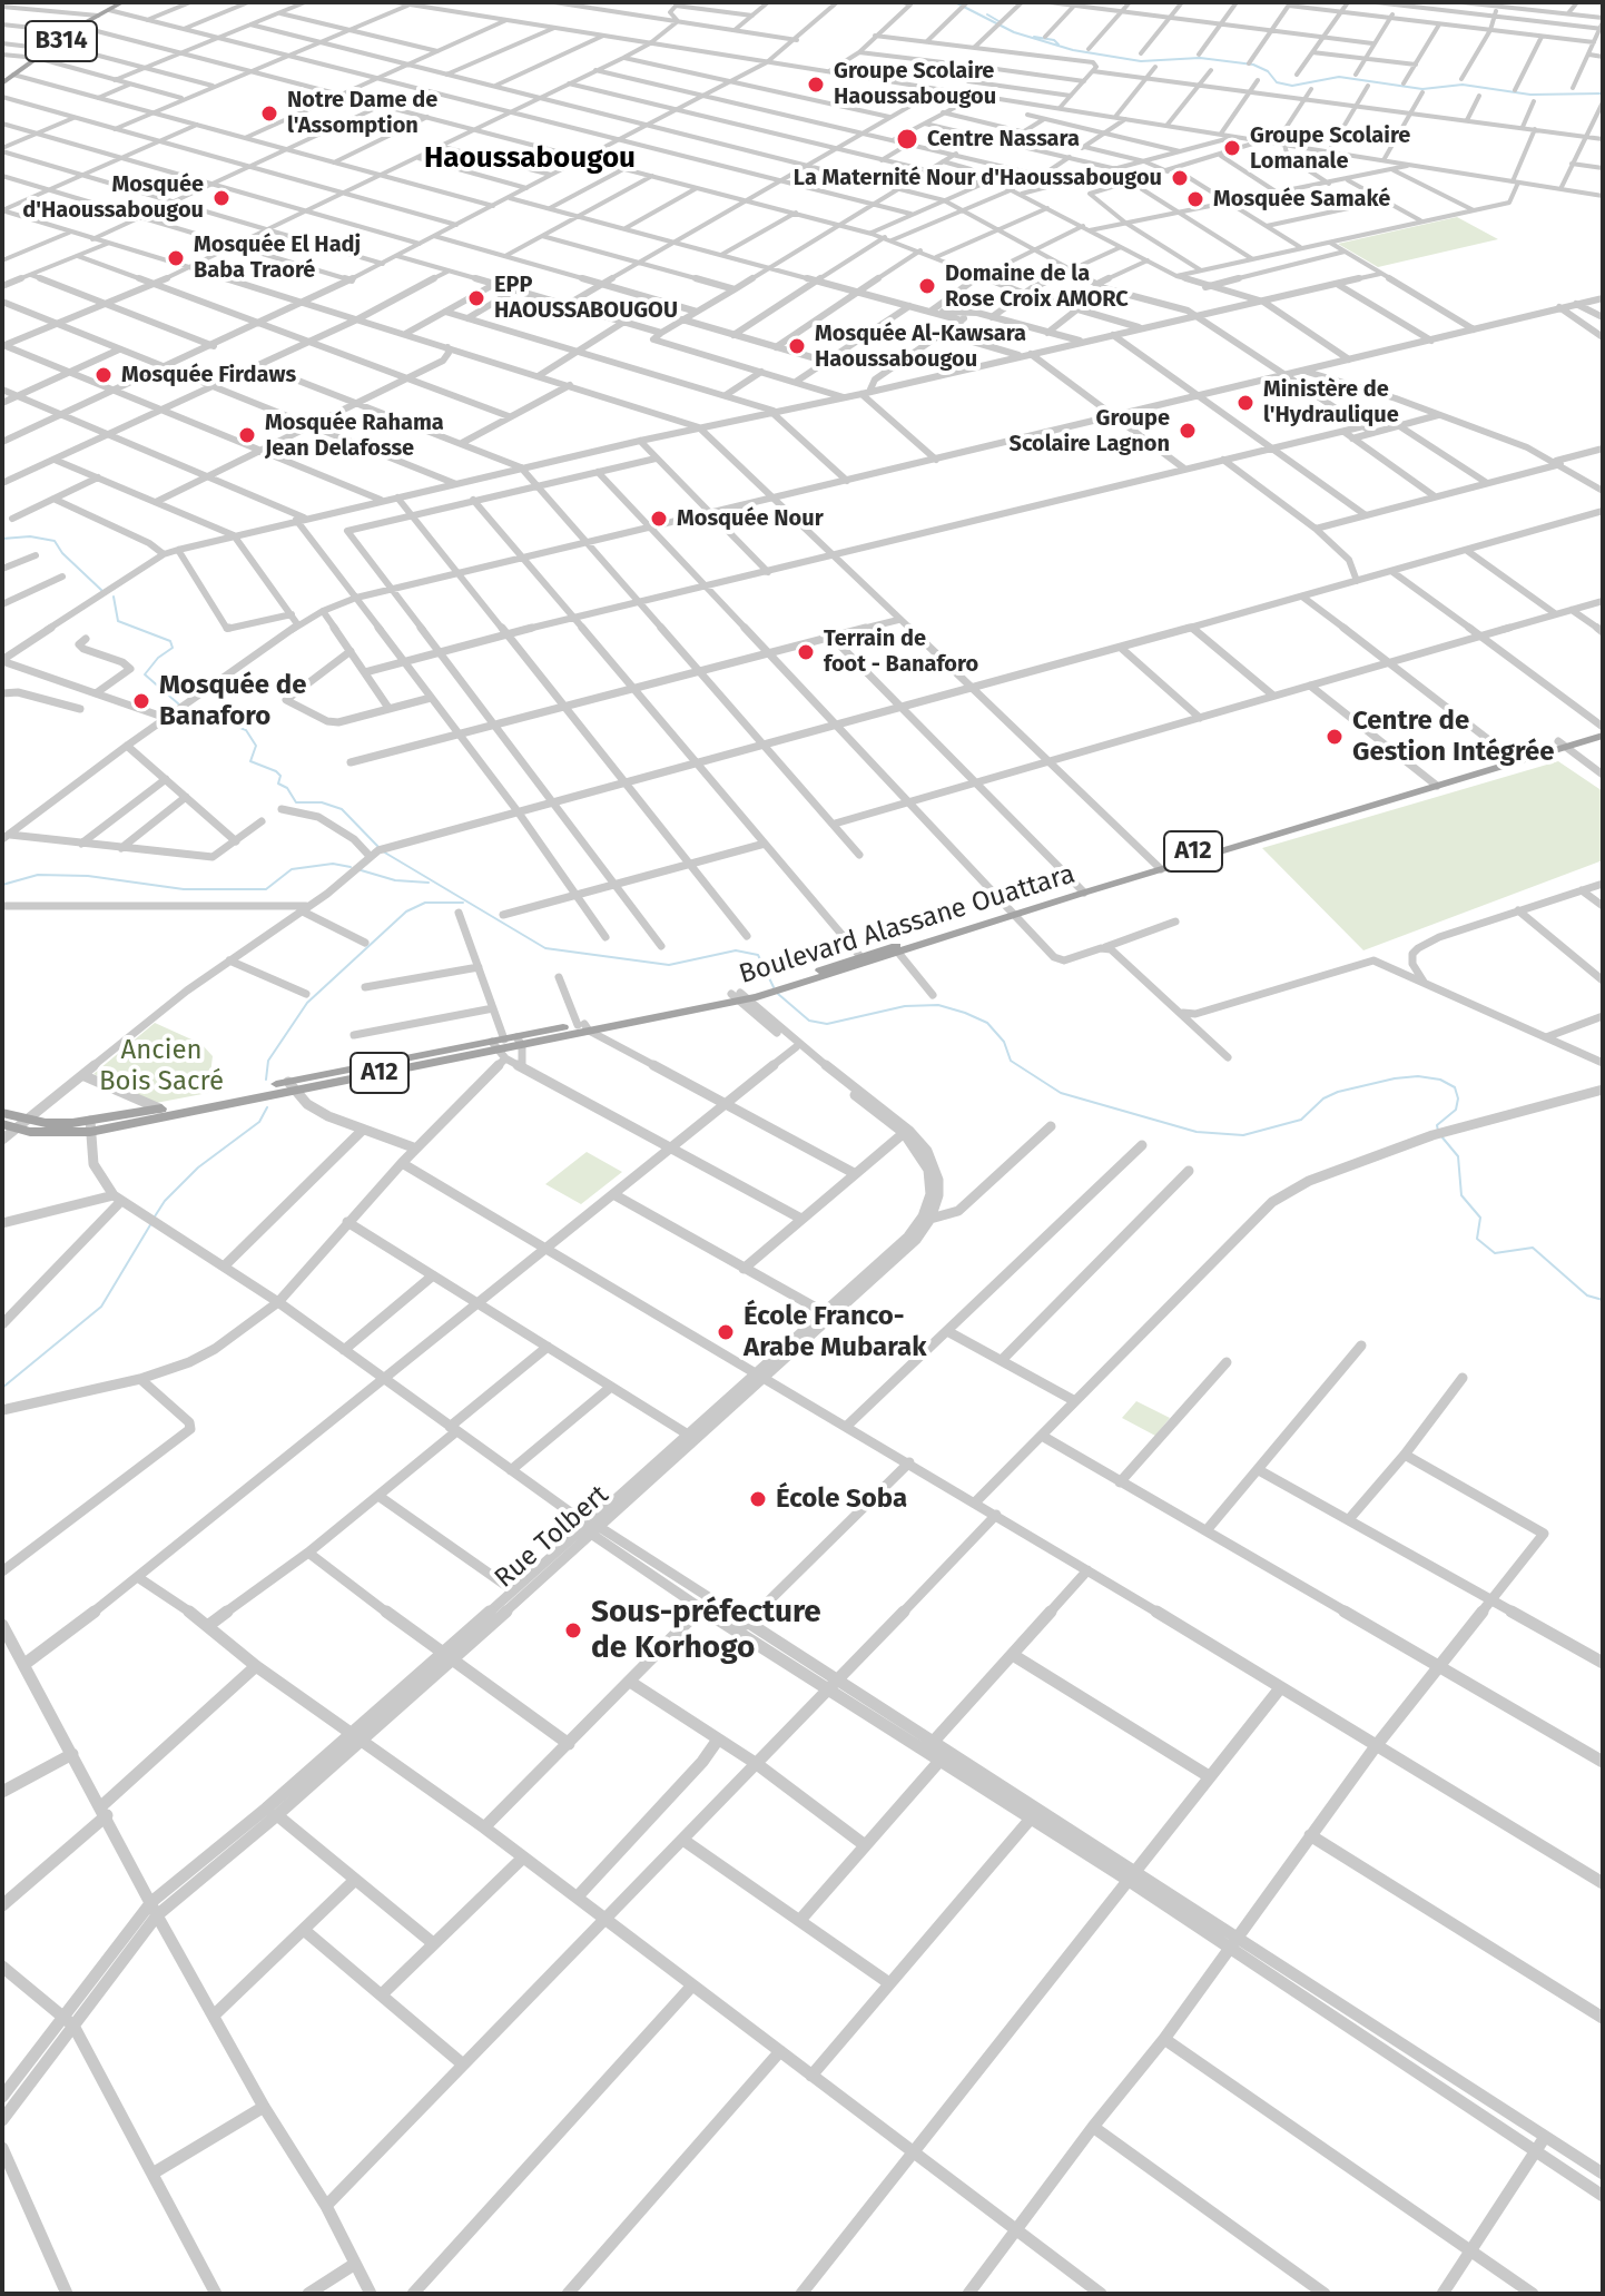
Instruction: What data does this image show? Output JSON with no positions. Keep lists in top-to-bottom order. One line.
{"streets":{"main road":["B314","A12","Boulevard Alassane Ouattara"],"street":["Rue Tolbert"]},"crossings":[["Boulevard Alassane Ouattara","Rue Tolbert"]],"districts":["Haoussabougou"],"parks":["Ancien Bois Sacré"],"places":["Groupe Scolaire Haoussabougou","Notre Dame de l'Assomption","Centre Nassara","Groupe Scolaire Lomanale","La Maternité Nour d'Haoussabougou","Mosquée d'Haoussabougou","Mosquée Samaké","Mosquée El Hadj Baba Traoré","Domaine de la Rose Croix AMORC","EPP HAOUSSABOUGOU","Mosquée Al-Kawsara Haoussabougou","Mosquée Firdaws","Ministère de l'Hydraulique","Groupe Scolaire Lagnon","Mosquée Rahama Jean Delafosse","Mosquée Nour","Terrain de foot - Banaforo","Mosquée de Banaforo","Centre de Gestion Intégrée","École Franco- Arabe Mubarak","École Soba","Sous-préfecture de Korhogo"]}
